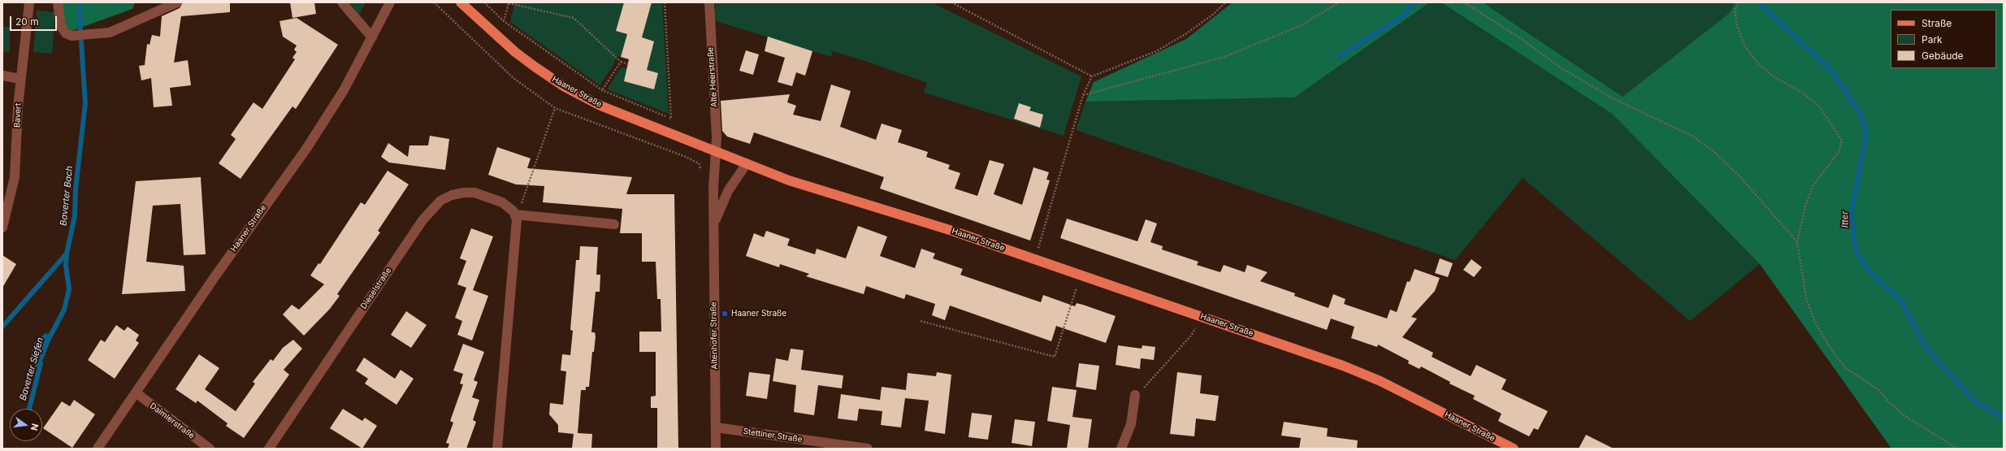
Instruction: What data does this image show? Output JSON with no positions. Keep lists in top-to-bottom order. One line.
{"streets":{"main road":["Haaner Straße"],"street":["Alte Heerstraße","Bavert","Dieselstraße","Altenhofer Straße","Daimlerstraße","Stettiner Straße"]},"crossings":[["Alte Heerstraße","Haaner Straße"],["Alte Heerstraße","Altenhofer Straße"],["Haaner Straße","Altenhofer Straße"],["Haaner Straße","Daimlerstraße"],["Altenhofer Straße","Stettiner Straße"]],"water":["Baverter Bach","Itter","Baverter Siefen"],"places":["Haaner Straße"],"legend":["Straße","Park","Gebäude"],"scale_bar":"20 m","north":"right"}
